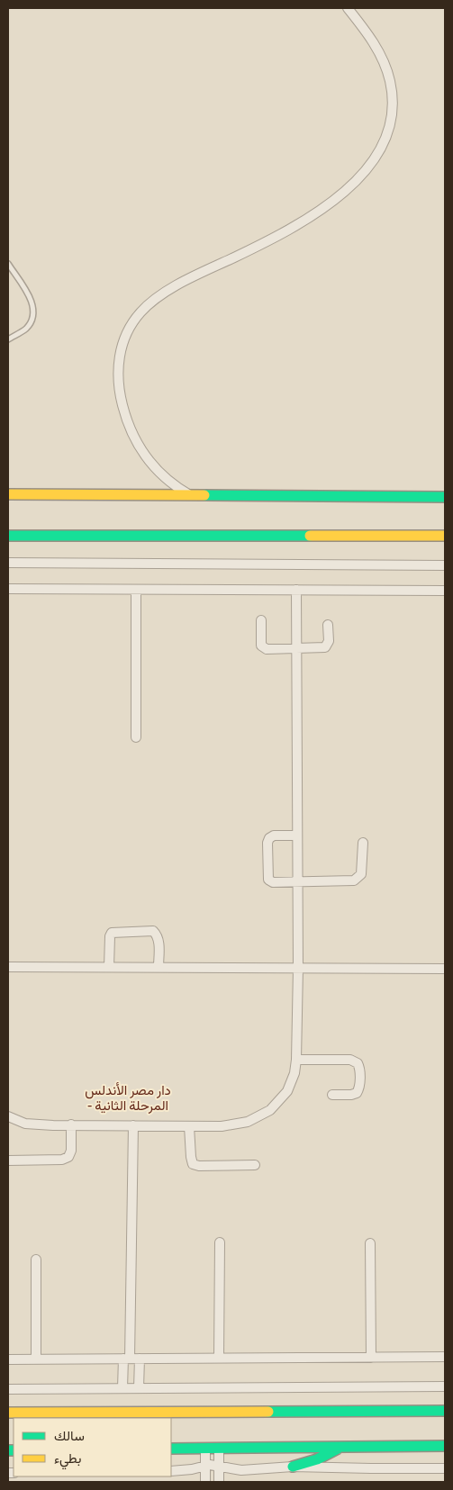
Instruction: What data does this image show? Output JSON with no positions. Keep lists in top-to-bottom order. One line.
{"districts":["دار مصر الأندلس - المرحلة الثانية"],"legend":["سالك","بطيء"]}
